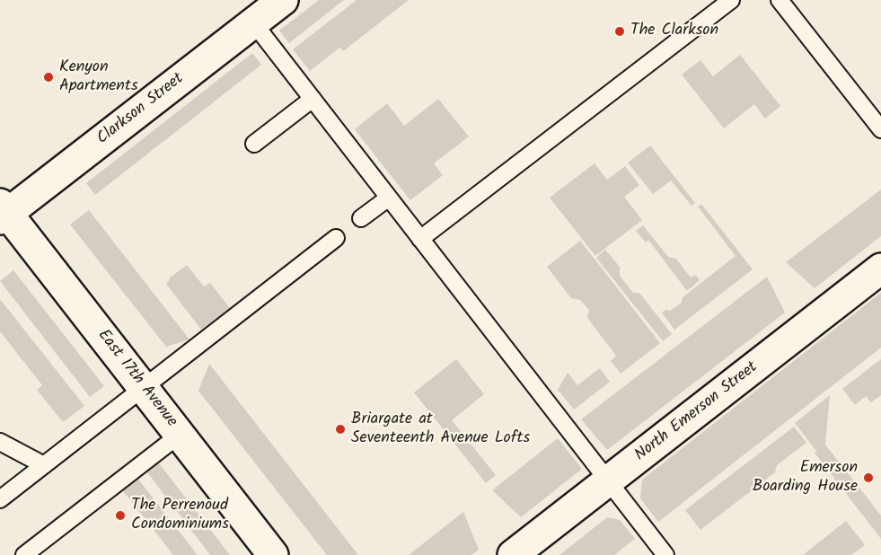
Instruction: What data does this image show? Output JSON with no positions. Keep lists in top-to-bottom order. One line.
{"streets":{"street":["Clarkson Street","East 17th Avenue","North Emerson Street"]},"crossings":[["Clarkson Street","East 17th Avenue"]],"places":["The Clarkson","Kenyon Apartments","Briargate at Seventeenth Avenue Lofts","Emerson Boarding House","The Perrenoud Condominiums"]}
